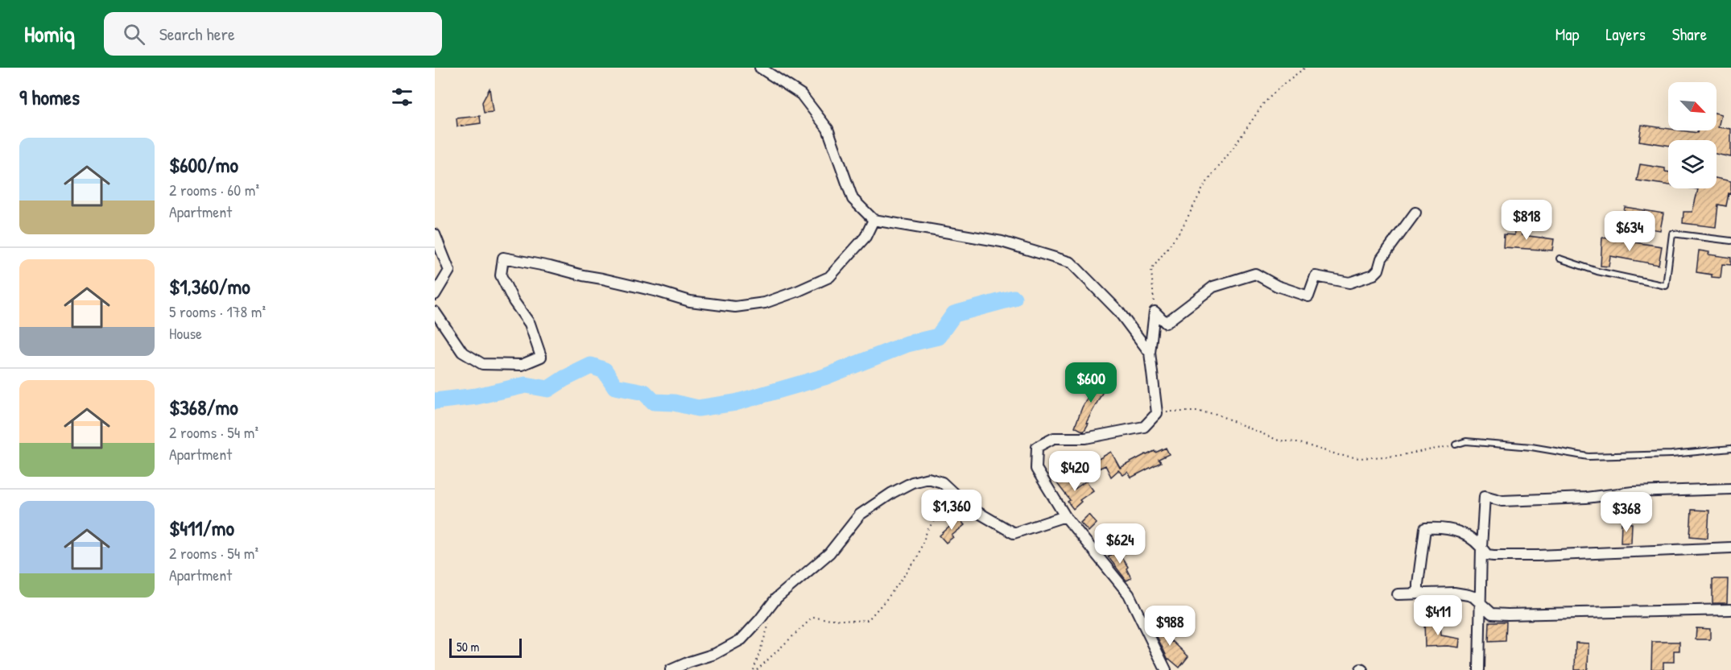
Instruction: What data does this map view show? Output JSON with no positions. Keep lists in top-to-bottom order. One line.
{"scale_bar":"50 m","north":"bottom right","page":{"header":"Homiq","search":"Search here","nav":["Map","Layers","Share"],"heading":"9 homes","list":[{"name":"$600/mo","note":"2 rooms · 60 m² · Apartment"},{"name":"$1,360/mo","note":"5 rooms · 178 m² · House"},{"name":"$368/mo","note":"2 rooms · 54 m² · Apartment"},{"name":"$411/mo","note":"2 rooms · 54 m² · Apartment"}],"price":["$818","$634","$600","$420","$1,360","$368","$624","$411","$988"],"scale":"50 m"}}
